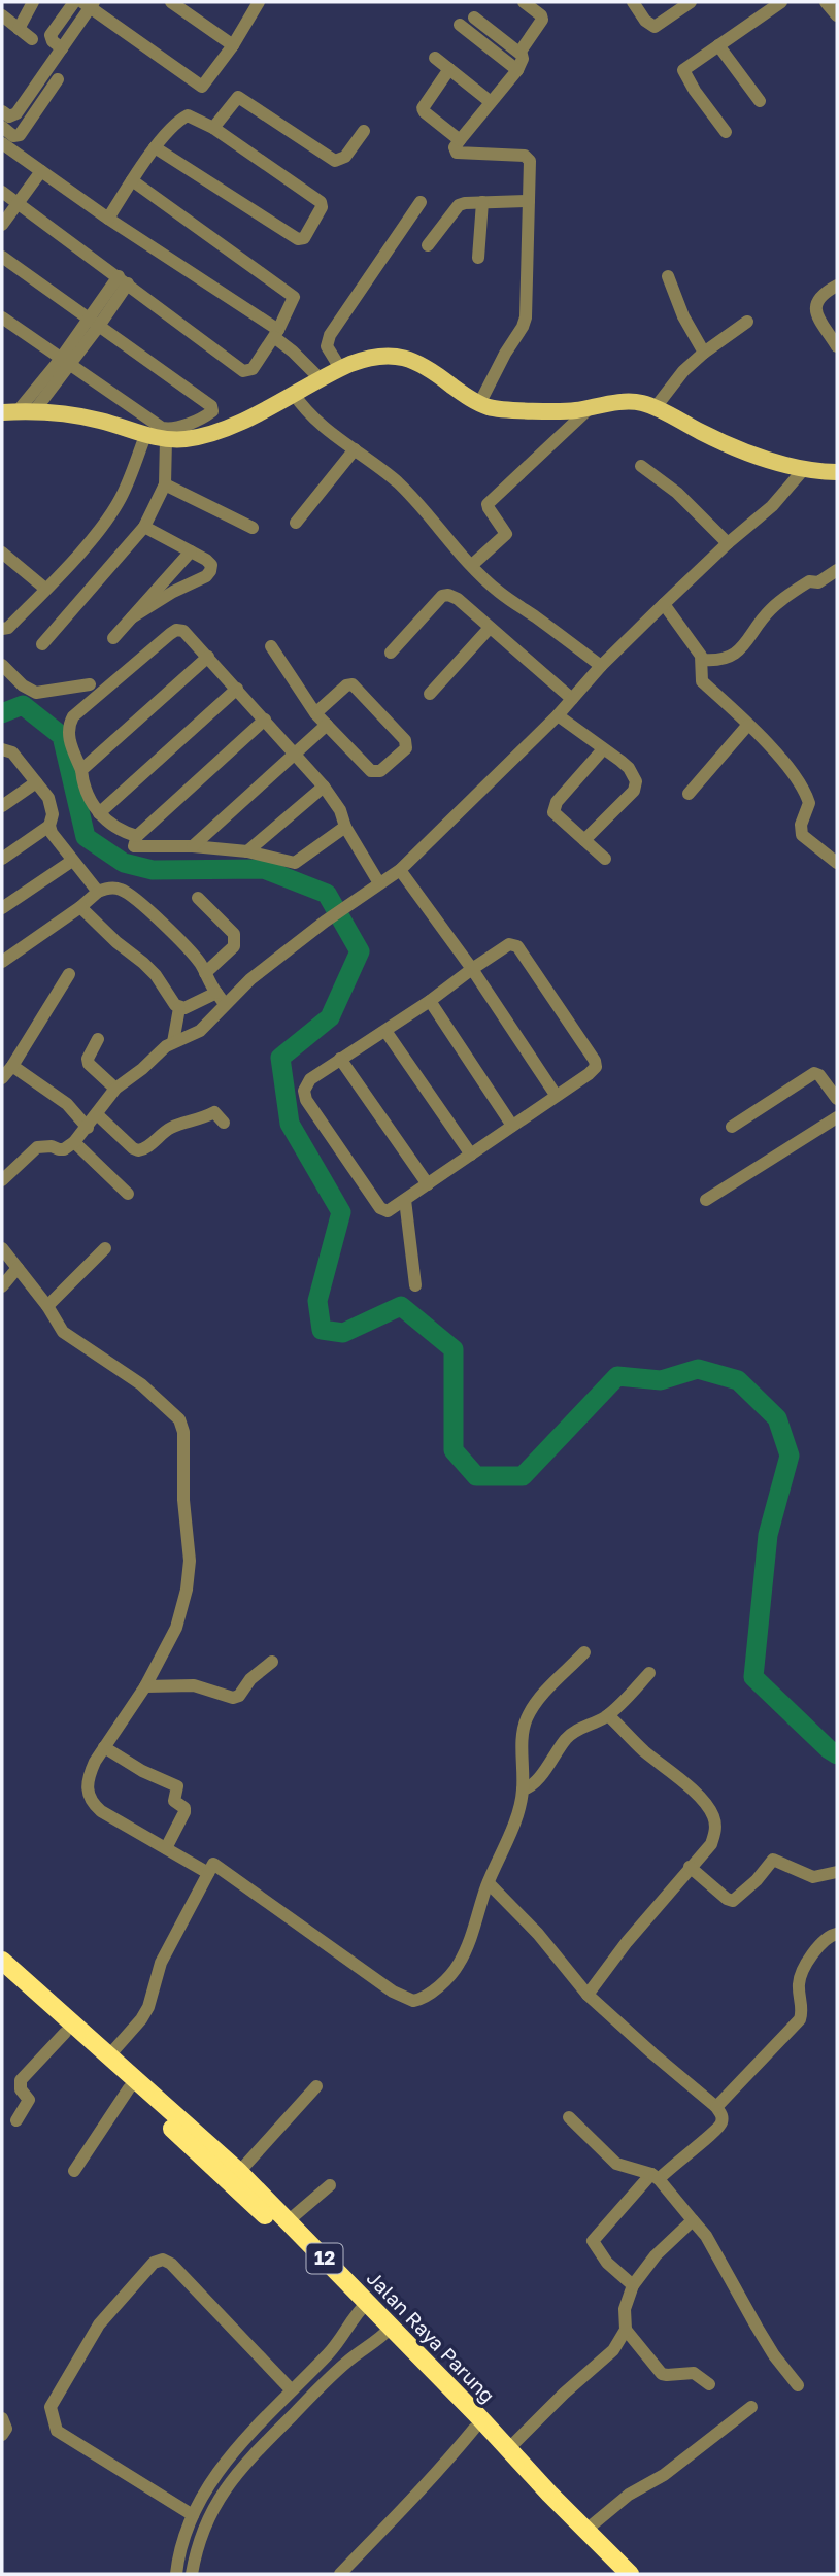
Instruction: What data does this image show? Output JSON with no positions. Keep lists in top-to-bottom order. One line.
{"streets":{"highway":["12","Jalan Raya Parung"]}}
